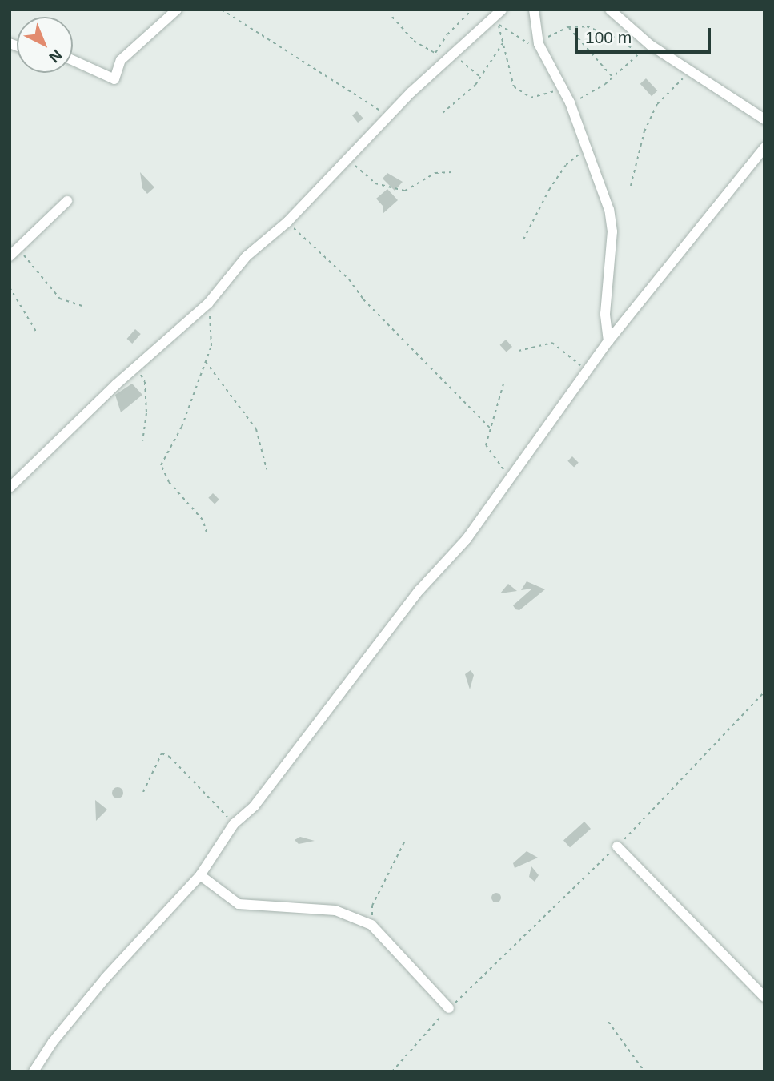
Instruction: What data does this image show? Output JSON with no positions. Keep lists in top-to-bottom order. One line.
{"scale_bar":"100 m","north":"bottom right"}
